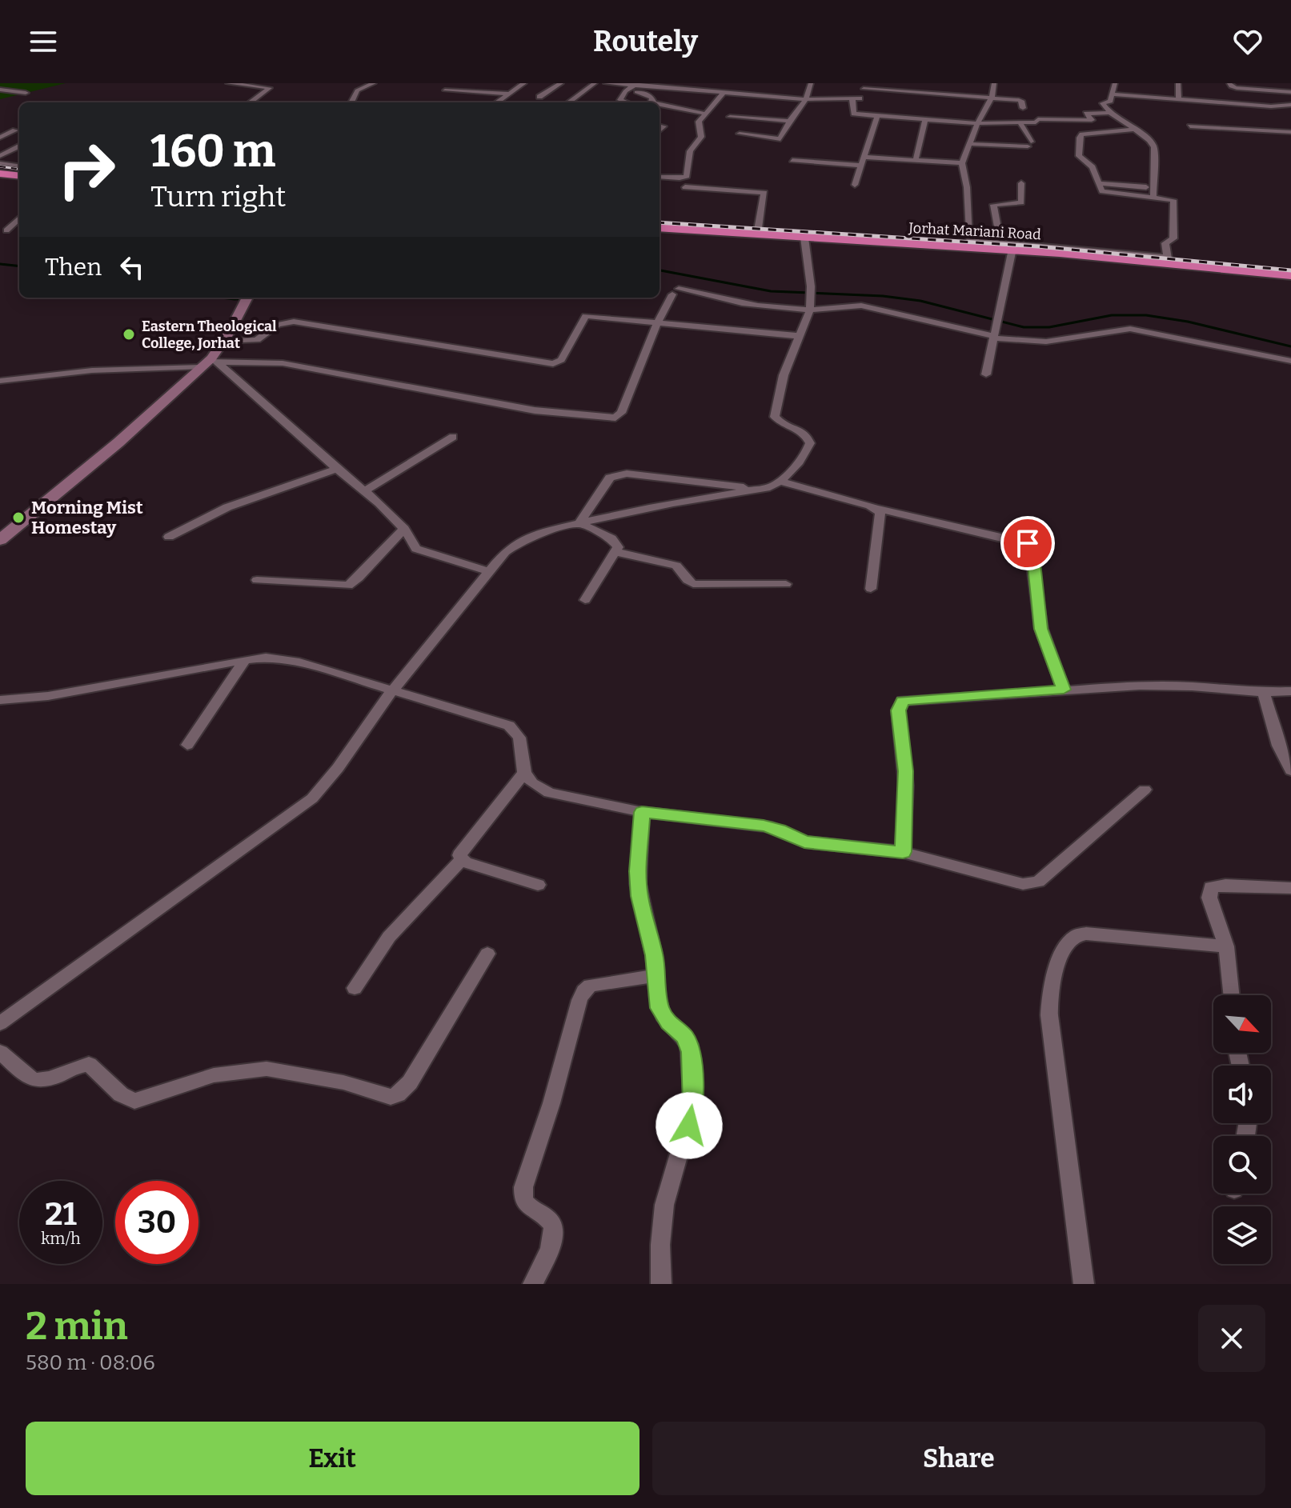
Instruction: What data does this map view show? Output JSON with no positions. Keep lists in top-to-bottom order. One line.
{"streets":{"highway":["Jorhat Mariani Road"]},"places":["Eastern Theological College, Jorhat","Morning Mist Homestay"],"north":"bottom right","page":{"header":"Routely","turn":["160 m","Turn right"],"then":"Then","speed":"21 km/h","limit":"30","heading":["2 min","580 m · 08:06"],"buttons":["Exit","Share"]}}
